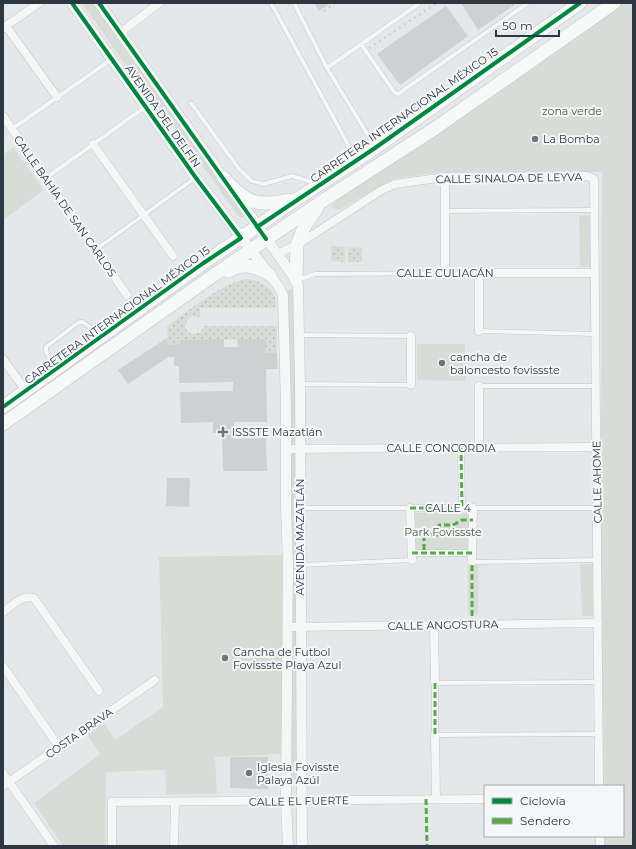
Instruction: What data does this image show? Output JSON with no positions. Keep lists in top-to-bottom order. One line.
{"streets":{"main road":["CARRETERA INTERNACIONAL MÉXICO 15"],"street":["AVENIDA DEL DELFÍN","CALLE SINALOA DE LEYVA","CALLE BAHÍA DE SAN CARLOS","CALLE CULIACÁN","CALLE CONCORDIA","CALLE AHOME","CALLE 4","AVENIDA MAZATLÁN","CALLE ANGOSTURA","COSTA BRAVA","CALLE EL FUERTE"]},"crossings":[["CARRETERA INTERNACIONAL MÉXICO 15","AVENIDA DEL DELFÍN"],["CARRETERA INTERNACIONAL MÉXICO 15","AVENIDA MAZATLÁN"],["CALLE SINALOA DE LEYVA","CALLE AHOME"],["CALLE SINALOA DE LEYVA","AVENIDA MAZATLÁN"],["CALLE CULIACÁN","CALLE AHOME"],["CALLE CULIACÁN","AVENIDA MAZATLÁN"],["CALLE CONCORDIA","CALLE AHOME"],["CALLE CONCORDIA","AVENIDA MAZATLÁN"],["CALLE AHOME","CALLE 4"],["CALLE AHOME","CALLE ANGOSTURA"],["CALLE 4","AVENIDA MAZATLÁN"],["AVENIDA MAZATLÁN","CALLE ANGOSTURA"],["AVENIDA MAZATLÁN","CALLE EL FUERTE"]],"parks":["zona verde","Park Fovissste"],"places":{"other":["La Bomba","cancha de baloncesto fovissste","Cancha de Futbol Fovissste Playa Azul","Iglesia Fovisste Palaya Azúl"],"health":["ISSSTE Mazatlán"]},"legend":["Ciclovía","Sendero"],"scale_bar":"50 m"}
